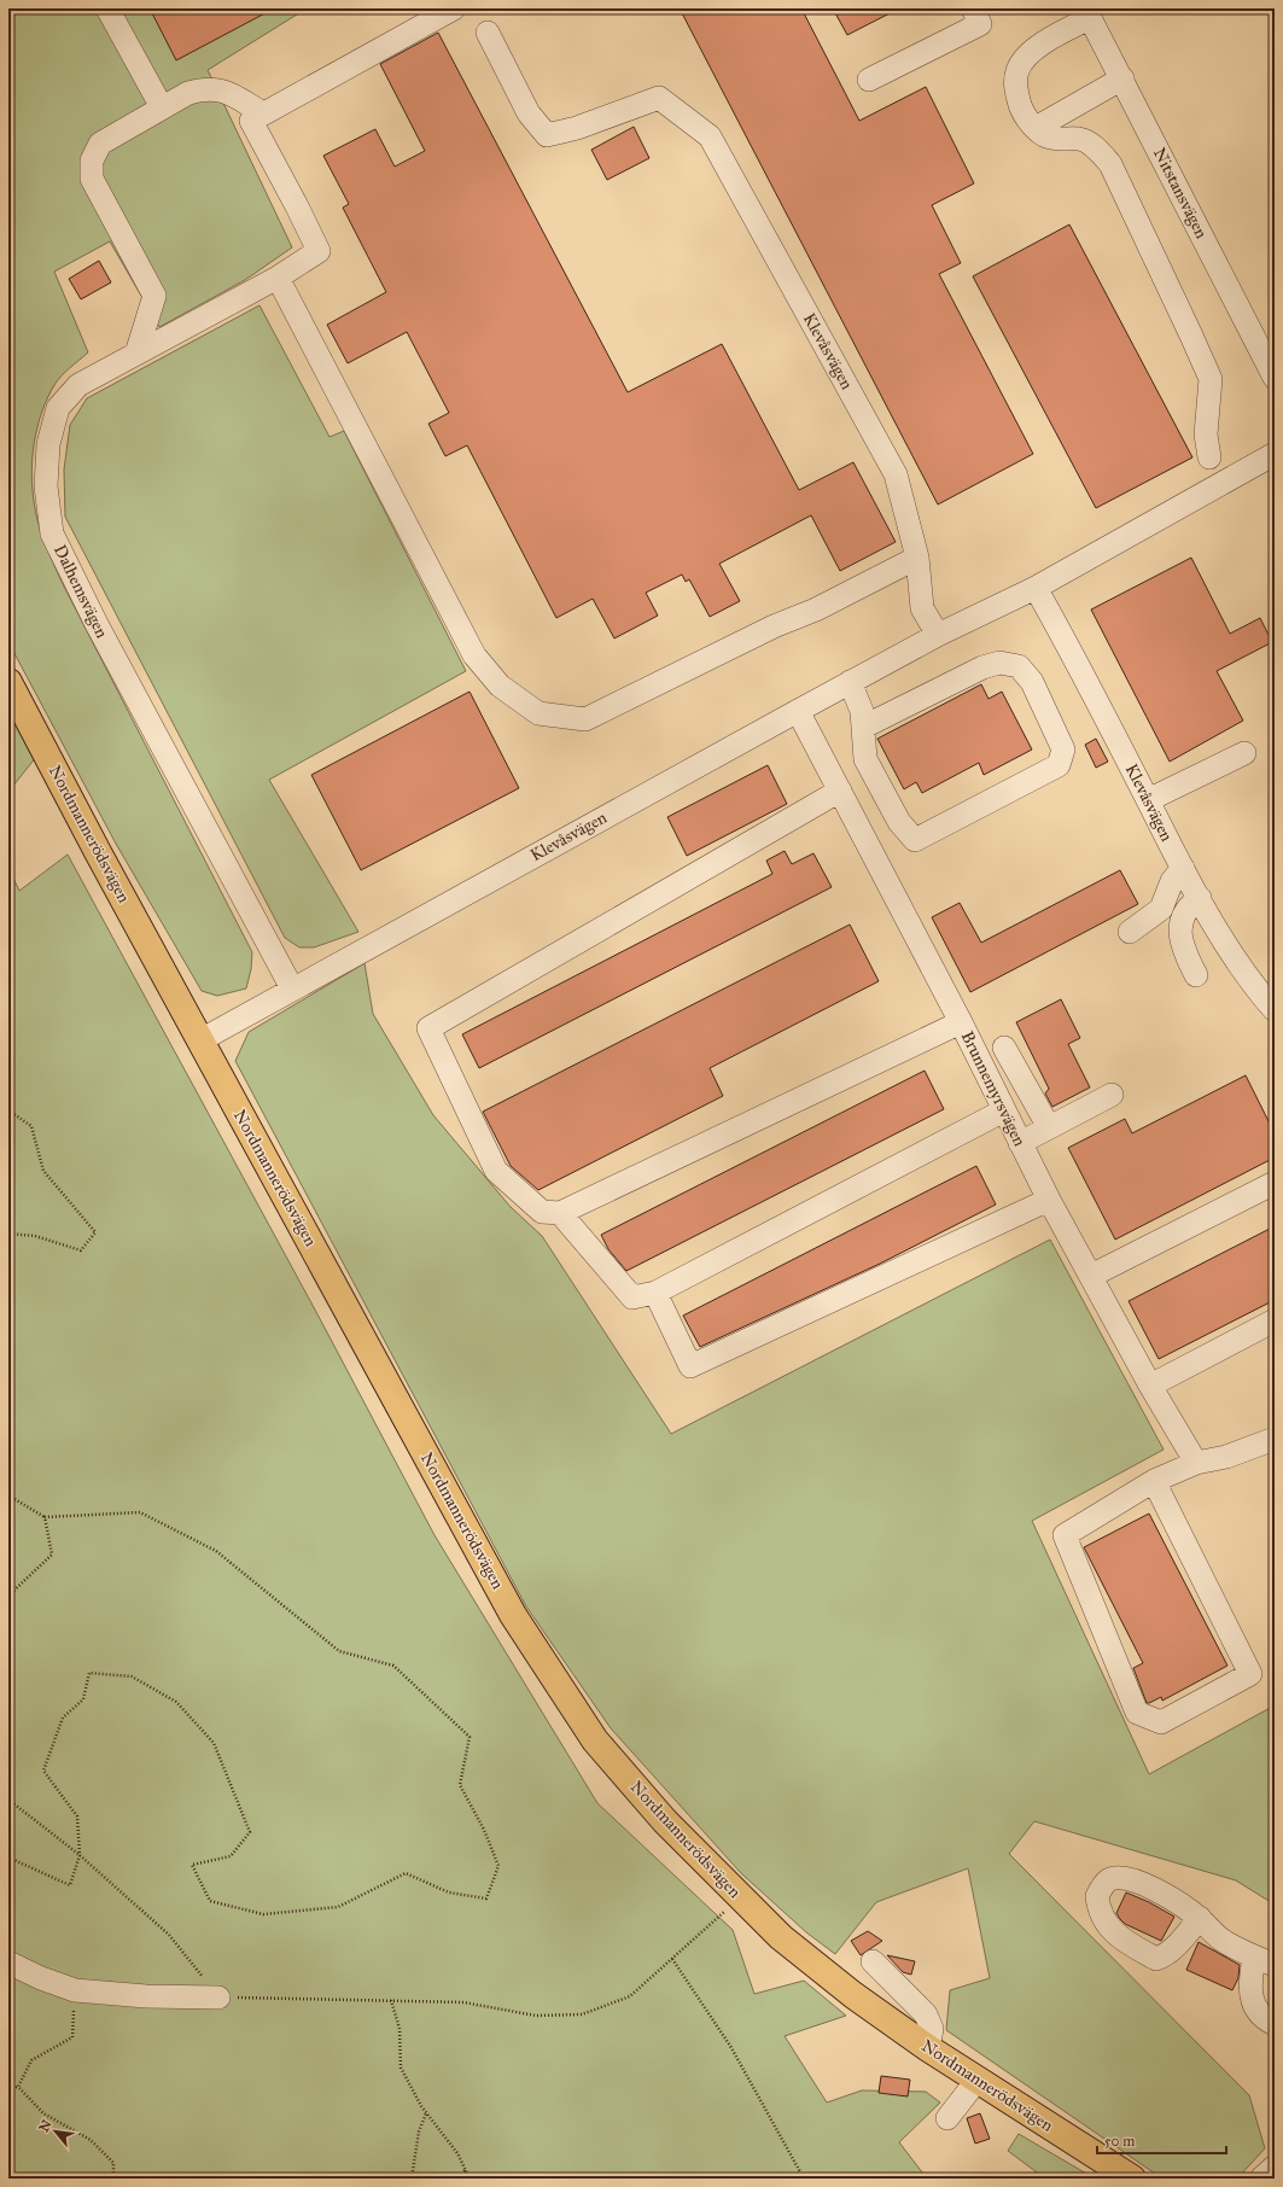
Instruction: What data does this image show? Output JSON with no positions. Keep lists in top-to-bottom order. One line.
{"streets":{"main road":["Nordmannerödsvägen"],"street":["Nitstansvägen","Klevåsvägen","Dalhemsvägen","Brunnemyrsvägen"]},"crossings":[["Klevåsvägen","Dalhemsvägen"],["Klevåsvägen","Nordmannerödsvägen"],["Klevåsvägen","Brunnemyrsvägen"]],"scale_bar":"50 m","north":"top left"}
